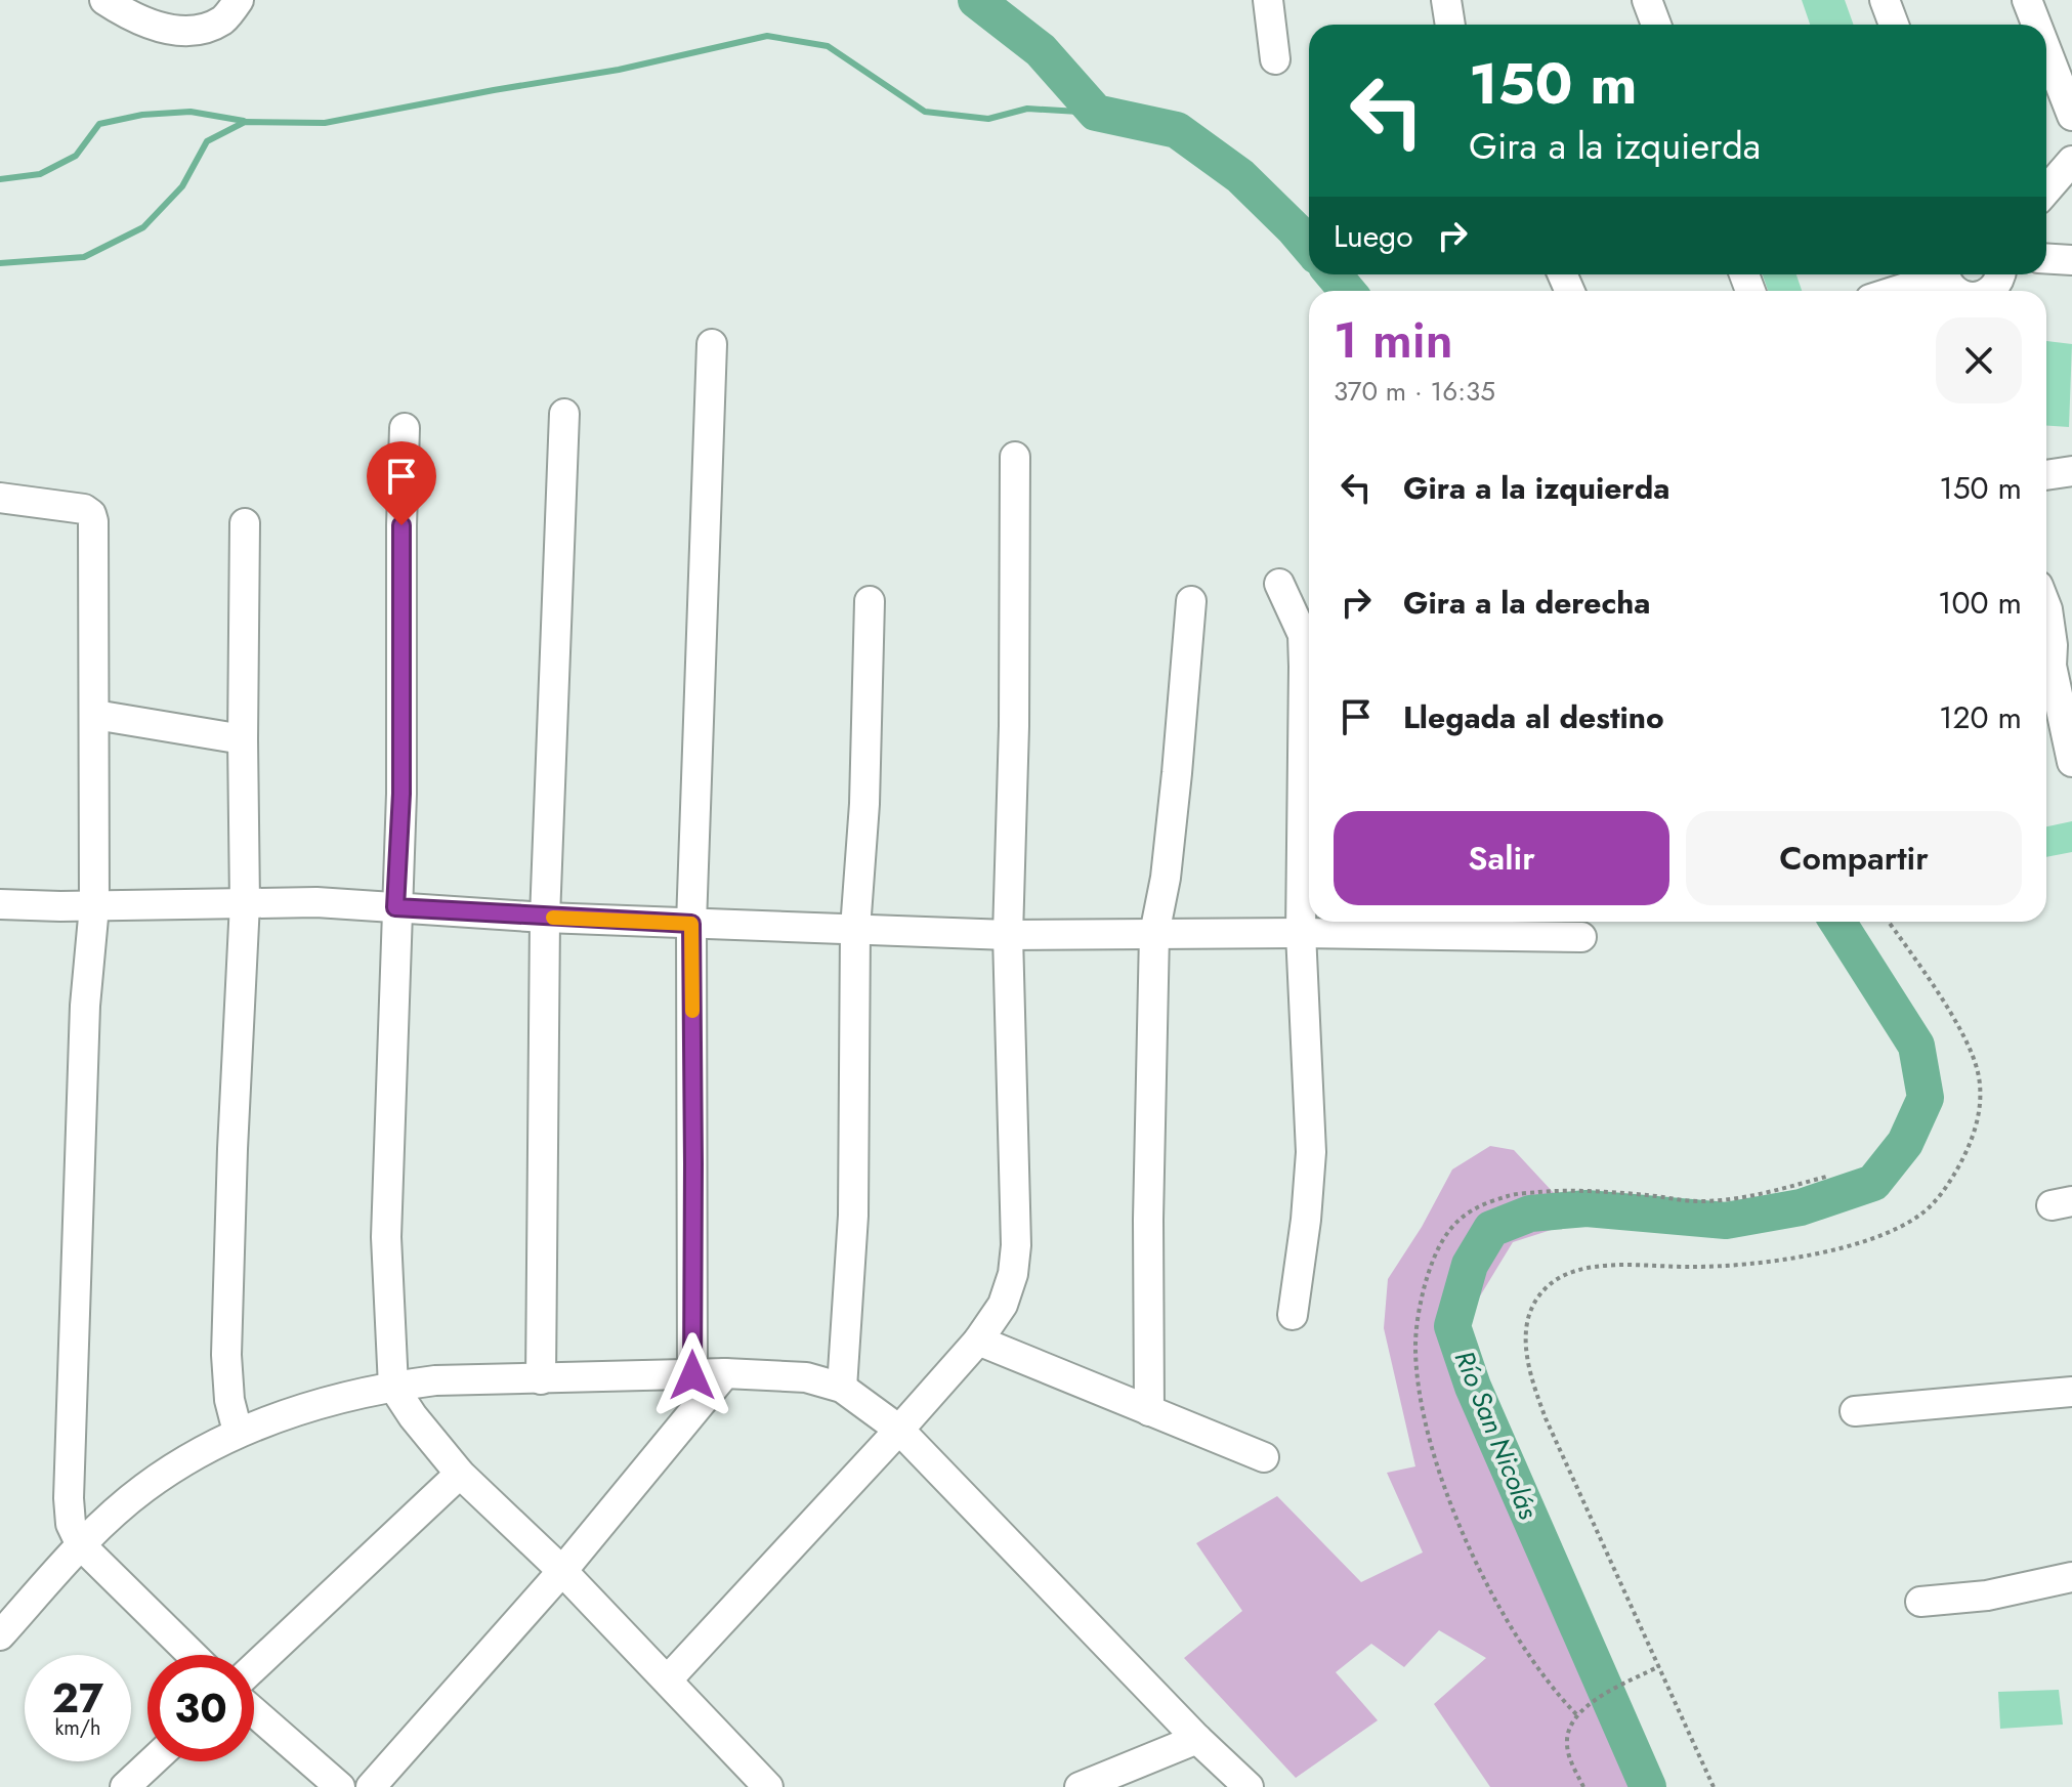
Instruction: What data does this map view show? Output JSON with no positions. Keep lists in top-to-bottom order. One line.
{"water":["Río San Nicolás"],"page":{"turn":["150 m","Gira a la izquierda"],"then":"Luego","heading":["1 min","370 m · 16:35"],"list":[{"name":"Gira a la izquierda","value":"150 m"},{"name":"Gira a la derecha","value":"100 m"},{"name":"Llegada al destino","value":"120 m"}],"buttons":["Salir","Compartir"],"speed":"27 km/h","limit":"30"}}
